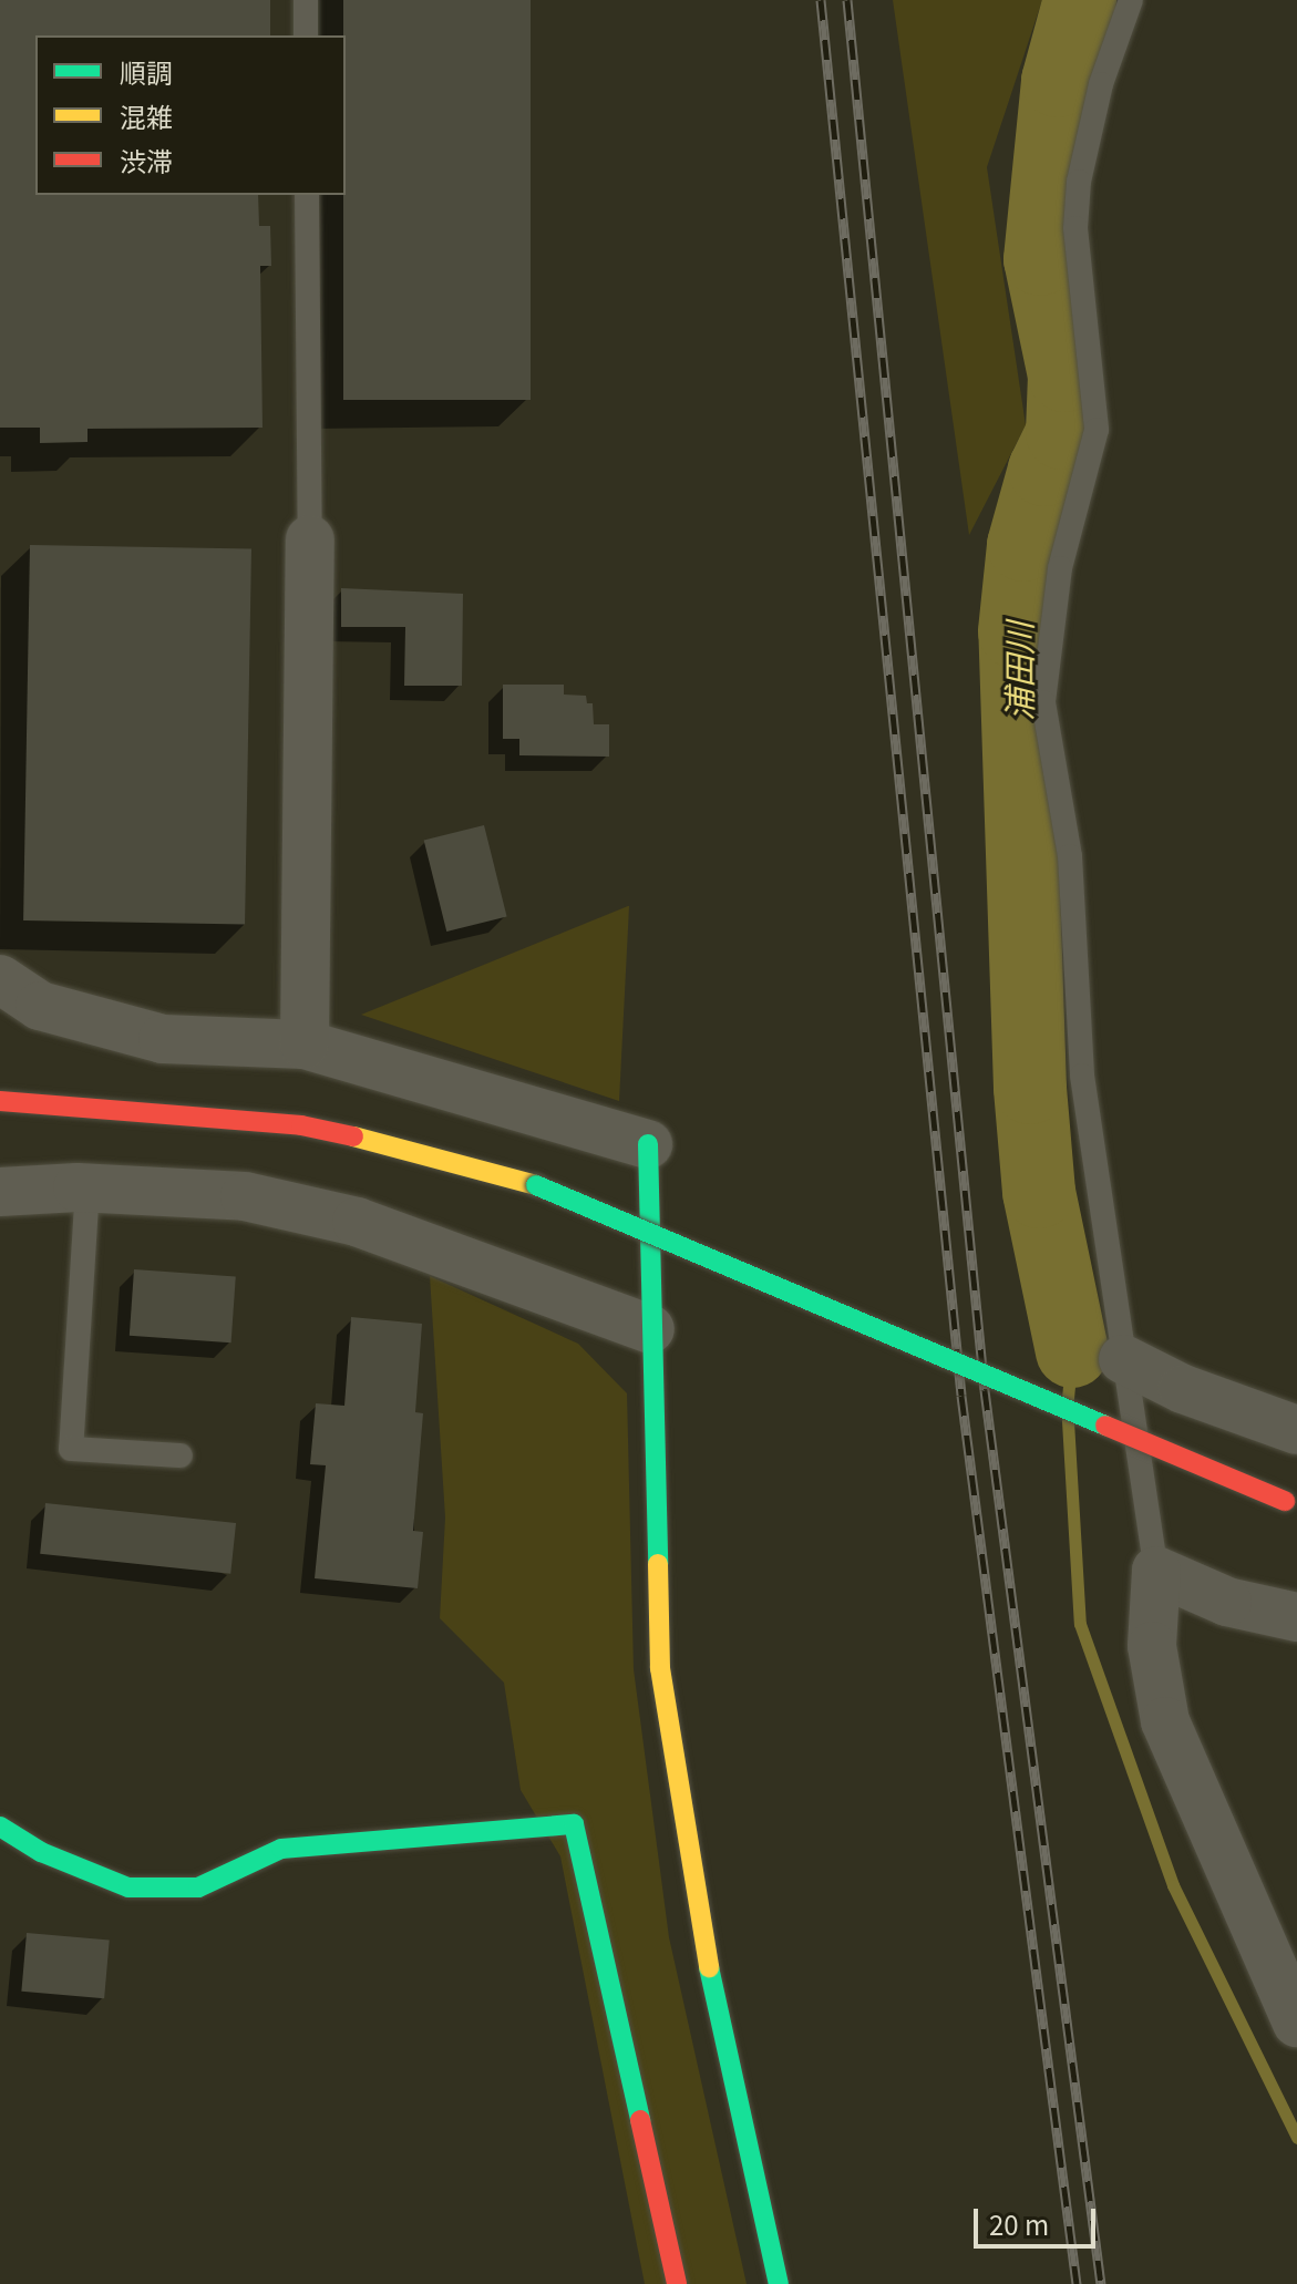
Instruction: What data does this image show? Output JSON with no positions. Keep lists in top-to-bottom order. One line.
{"water":["浦田川"],"legend":["順調","混雑","渋滞"],"scale_bar":"20 m"}
